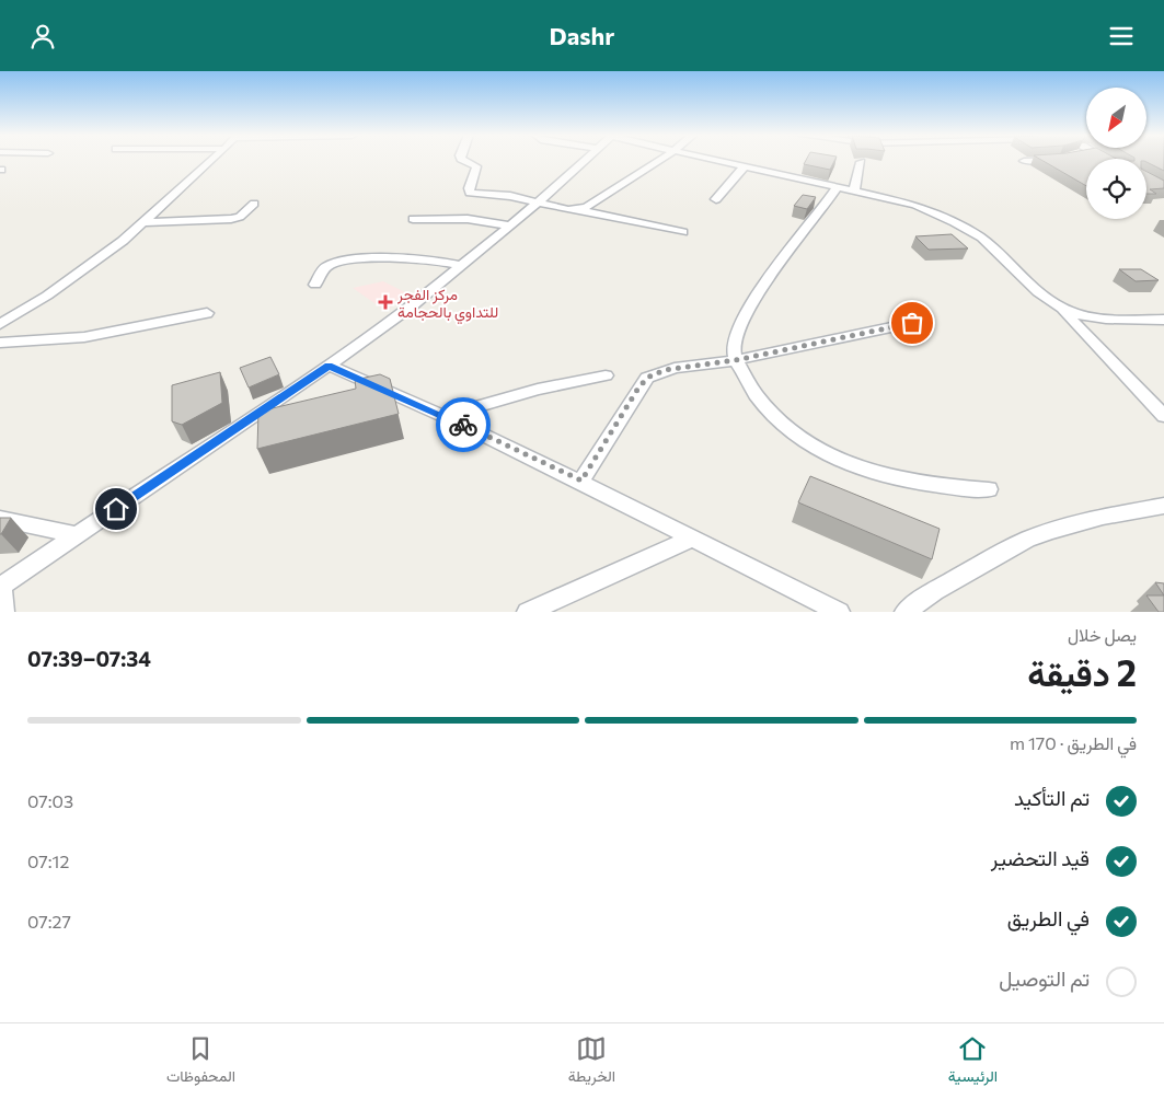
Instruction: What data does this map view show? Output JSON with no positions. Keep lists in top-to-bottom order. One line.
{"places":{"health":["مركز الفجر للتداوي بالحجامة"]},"north":"bottom left","page":{"header":"Dashr","heading":["2 دقيقة","يصل خلال","07:34–07:39"],"bar":"في الطريق · 170 m","list":[["تم التأكيد","07:03"],["قيد التحضير","07:12"],["في الطريق","07:27"],"تم التوصيل"],"tabs":["الرئيسية","الخريطة","المحفوظات"]}}
